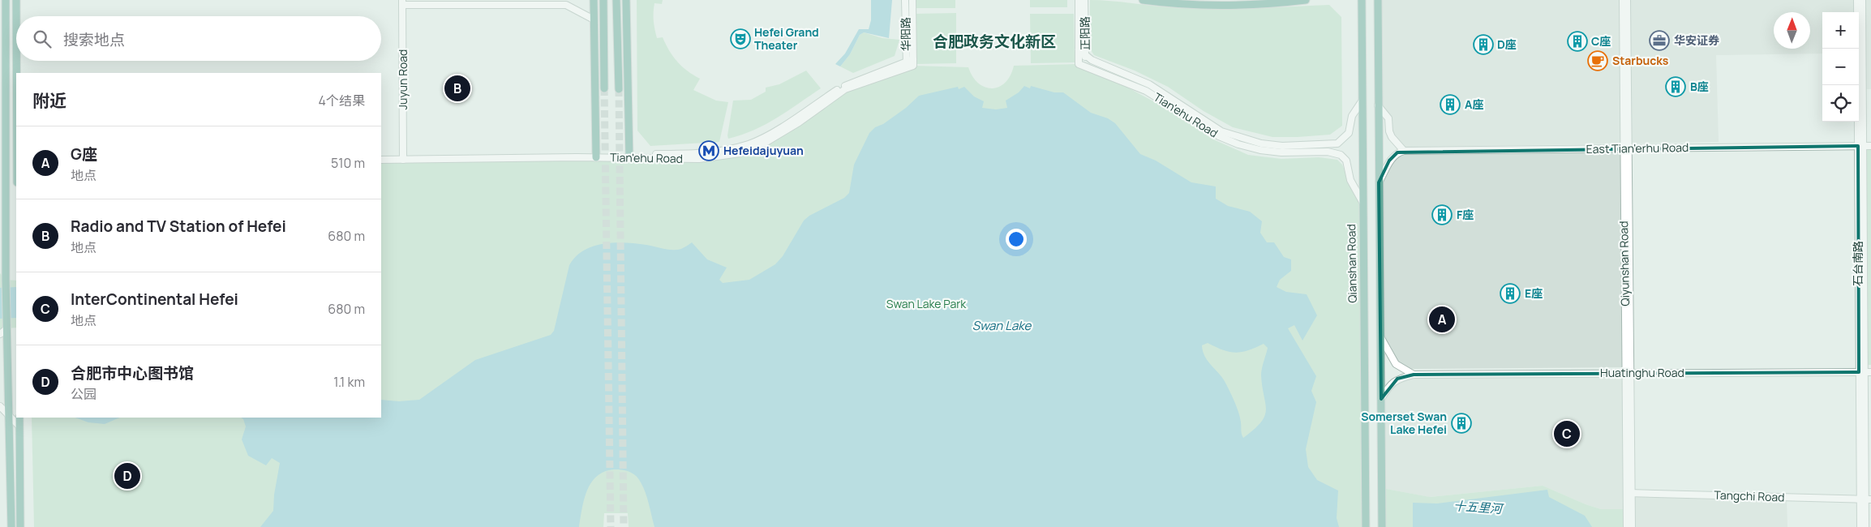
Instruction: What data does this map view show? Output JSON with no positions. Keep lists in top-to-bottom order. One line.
{"streets":{"main road":["Qianshan Road"],"street":["正阳路","华阳路","Juyun Road","Tian'ehu Road","East Tian'erhu Road","Qiyunshan Road","石台南路","Huatinghu Road","Tangchi Road"]},"crossings":[["正阳路","Tian'ehu Road"],["华阳路","Tian'ehu Road"],["Juyun Road","Tian'ehu Road"],["Tian'ehu Road","Qianshan Road"],["East Tian'erhu Road","Qiyunshan Road"],["East Tian'erhu Road","石台南路"],["Qiyunshan Road","Huatinghu Road"],["Qiyunshan Road","Tangchi Road"],["石台南路","Huatinghu Road"],["石台南路","Tangchi Road"]],"districts":["合肥政务文化新区"],"water":["Swan Lake","十五里河"],"parks":["Swan Lake Park"],"places":{"theatre":["Hefei Grand Theater"],"office":["华安证券"],"building":["C座","D座","B座","A座","F座","E座","Somerset Swan Lake Hefei"],"cafe":["Starbucks"],"metro station":["Hefeidajuyuan"]},"north":"top","page":{"map_buttons":["+","−"],"search":"搜索地点","heading":["附近","4个结果"],"pins":["B","A","C","D"],"list":[{"mark":"A","name":"G座","note":"地点","value":"510 m"},{"mark":"B","name":"Radio and TV Station of Hefei","note":"地点","value":"680 m"},{"mark":"C","name":"InterContinental Hefei","note":"地点","value":"680 m"},{"mark":"D","name":"合肥市中心图书馆","note":"公园","value":"1.1 km"}]}}
